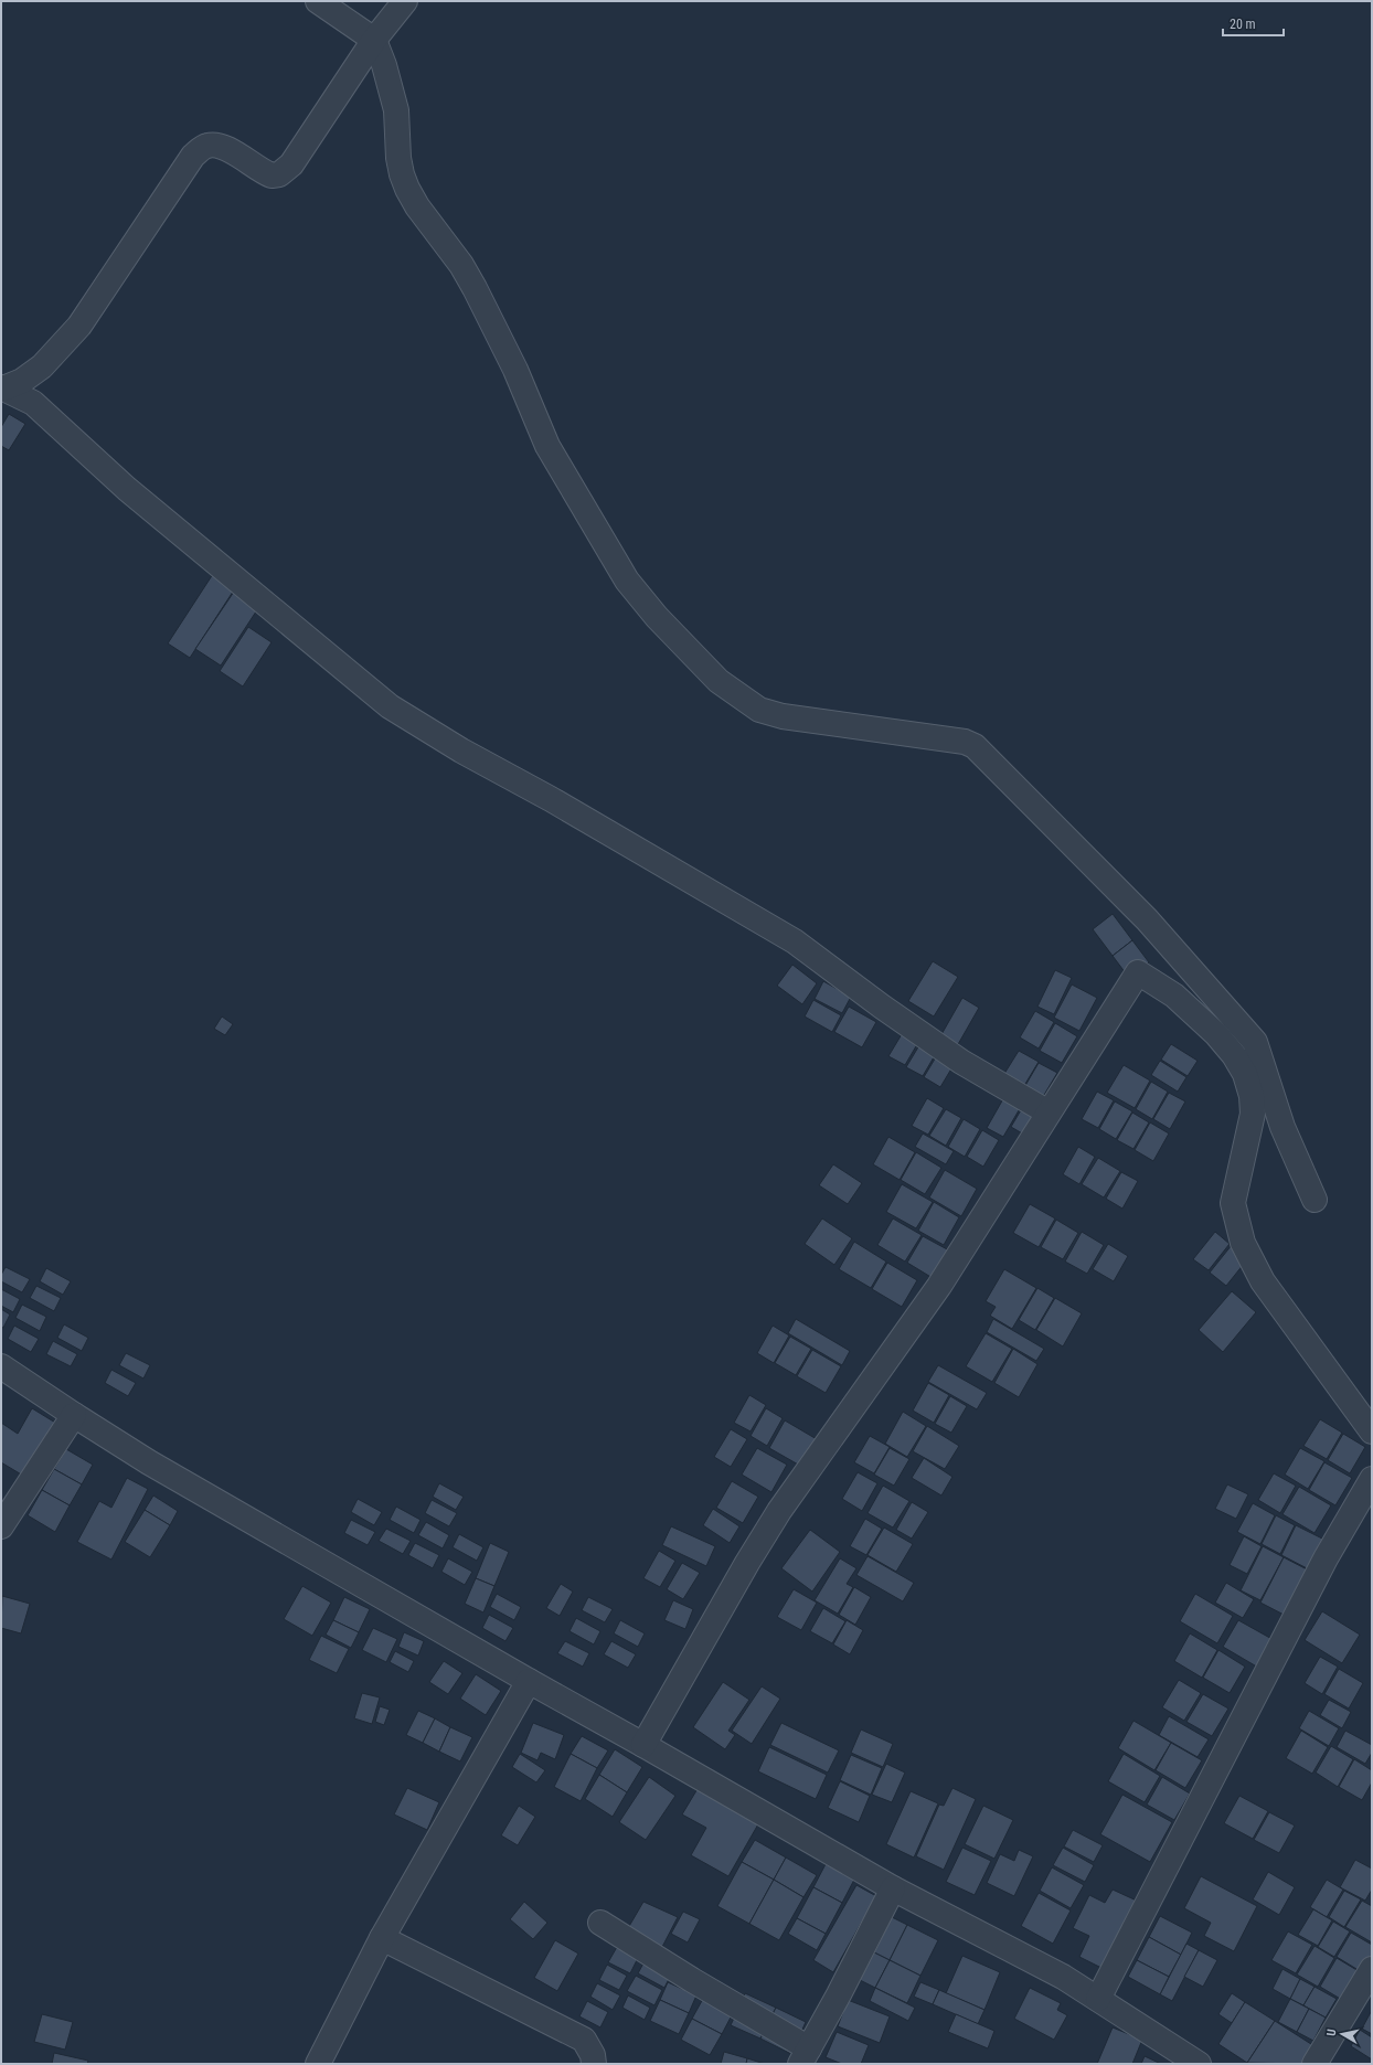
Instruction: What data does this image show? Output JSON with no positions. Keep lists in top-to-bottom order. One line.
{"scale_bar":"20 m","north":"left"}
